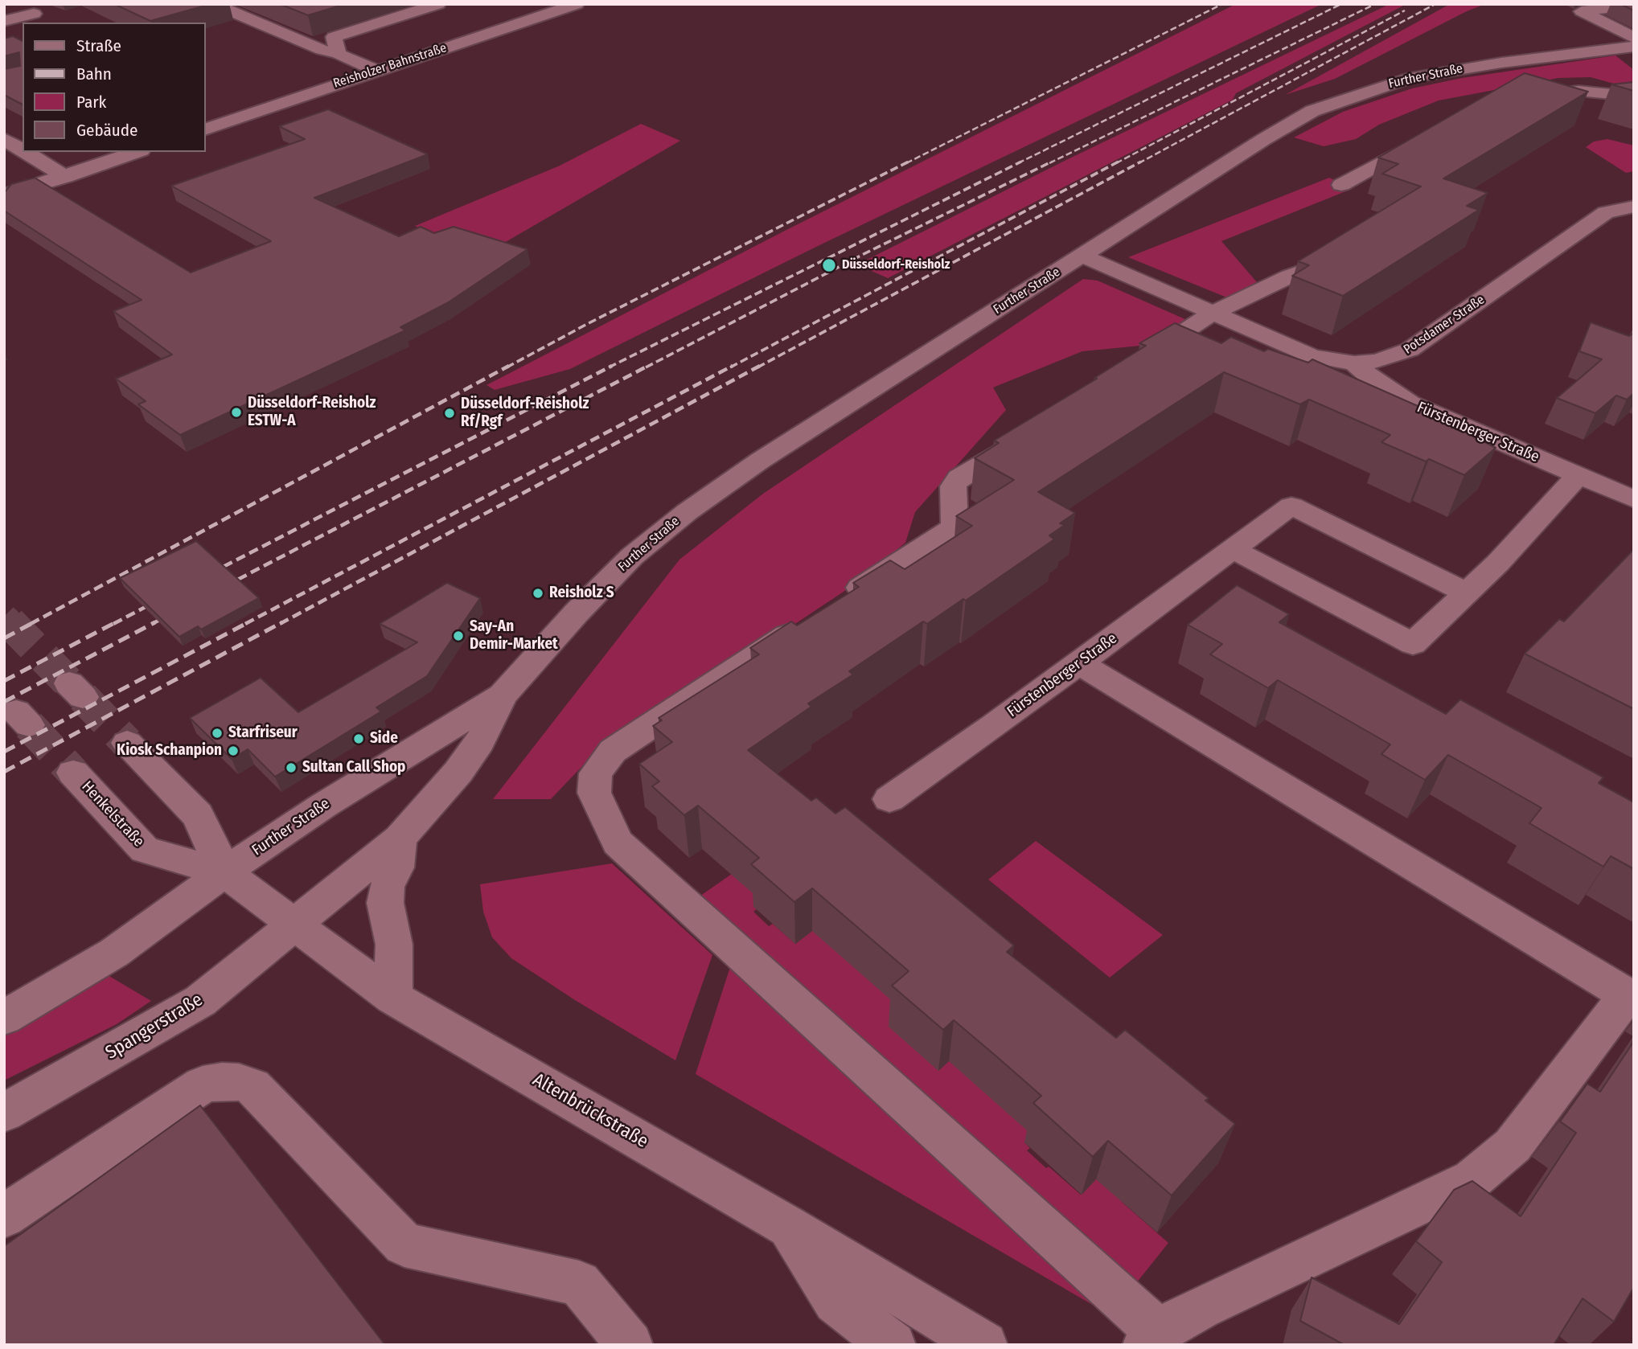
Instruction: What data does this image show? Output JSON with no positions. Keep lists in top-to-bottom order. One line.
{"streets":{"street":["Reisholzer Bahnstraße","Further Straße","Potsdamer Straße","Fürstenberger Straße","Henkelstraße","Spangerstraße","Altenbrückstraße"]},"crossings":[["Further Straße","Potsdamer Straße"],["Further Straße","Henkelstraße"],["Further Straße","Spangerstraße"],["Further Straße","Altenbrückstraße"],["Potsdamer Straße","Fürstenberger Straße"],["Henkelstraße","Altenbrückstraße"],["Spangerstraße","Altenbrückstraße"]],"places":["Düsseldorf-Reisholz","Düsseldorf-Reisholz ESTW-A","Düsseldorf-Reisholz Rf/Rgf","Reisholz S","Say-An Demir-Market","Starfriseur","Side","Kiosk Schanpion","Sultan Call Shop"],"legend":["Straße","Bahn","Park","Gebäude"]}
